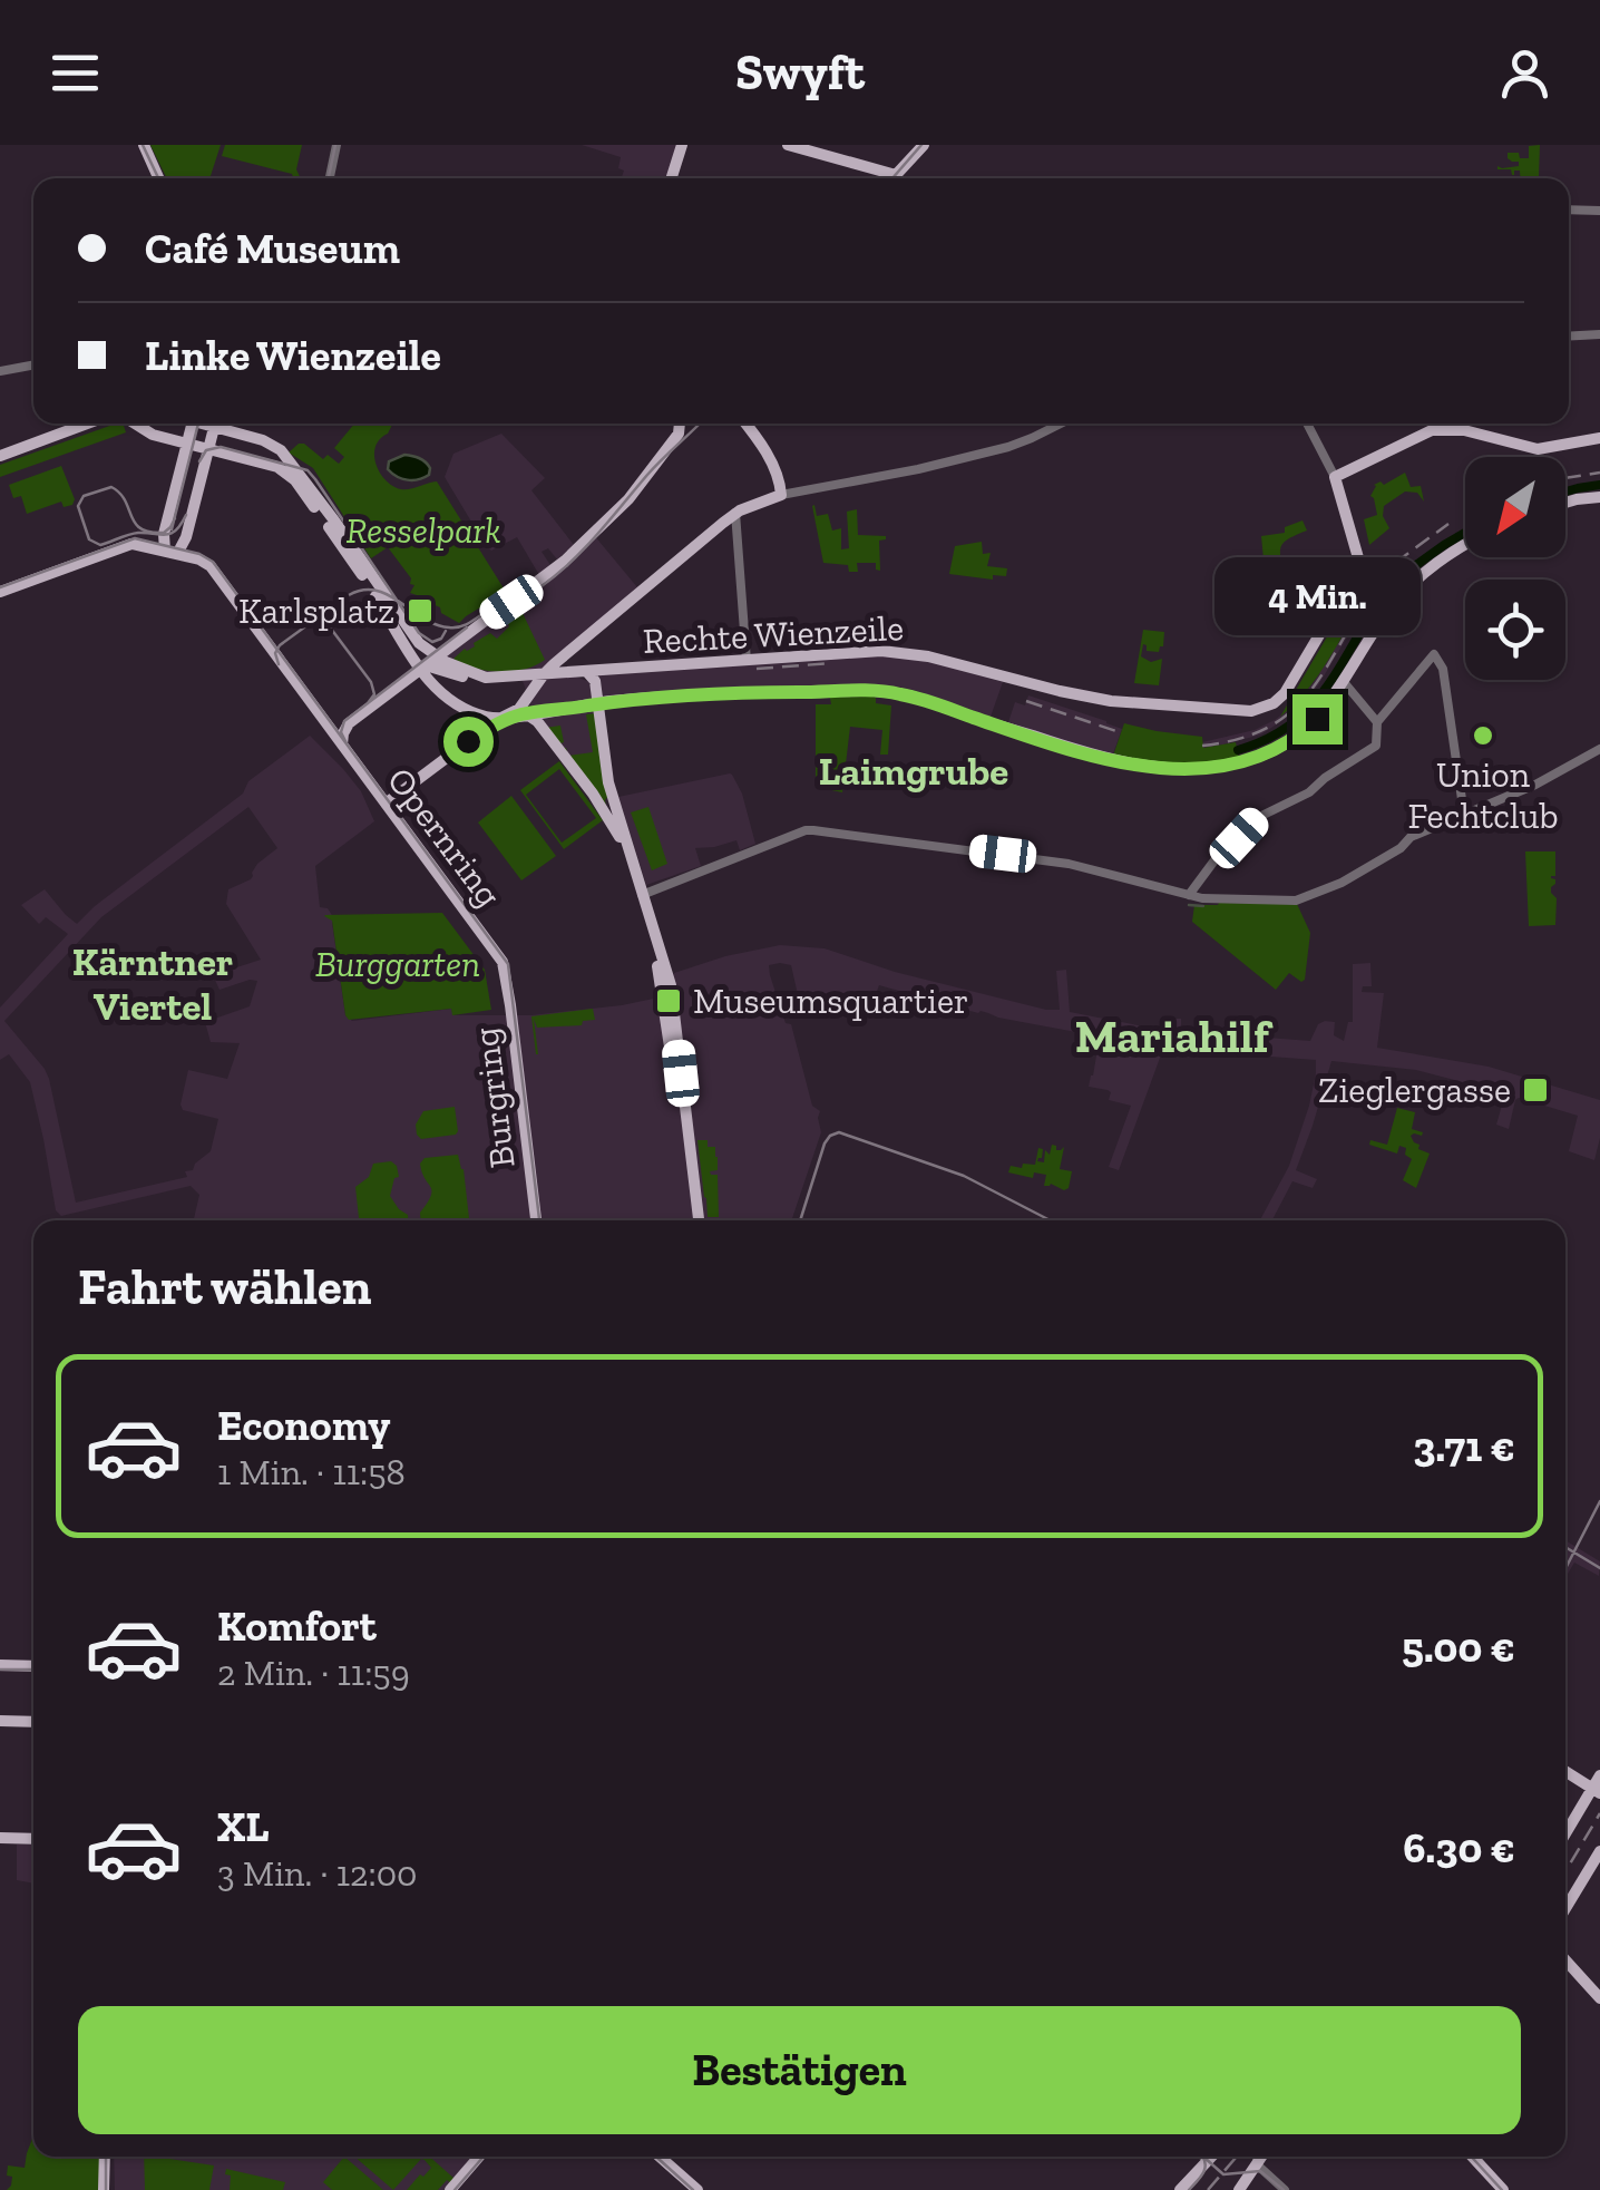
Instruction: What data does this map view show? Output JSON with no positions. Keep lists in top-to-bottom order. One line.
{"streets":{"main road":["Rechte Wienzeile","Opernring","Burgring"]},"crossings":[["Rechte Wienzeile","Opernring"],["Opernring","Burgring"]],"districts":["Laimgrube","Kärntner Viertel","Mariahilf"],"parks":["Resselpark","Burggarten"],"places":{"transit":["Karlsplatz","Museumsquartier","Zieglergasse"],"other":["Union Fechtclub"]},"north":"bottom left","page":{"header":"Swyft","banner":["Café Museum","Linke Wienzeile"],"bubble":"4 Min.","heading":"Fahrt wählen","list":[{"name":"Economy","note":"1 Min. · 11:58","value":"3.71 €"},{"name":"Komfort","note":"2 Min. · 11:59","value":"5.00 €"},{"name":"XL","note":"3 Min. · 12:00","value":"6.30 €"}],"buttons":"Bestätigen"}}
